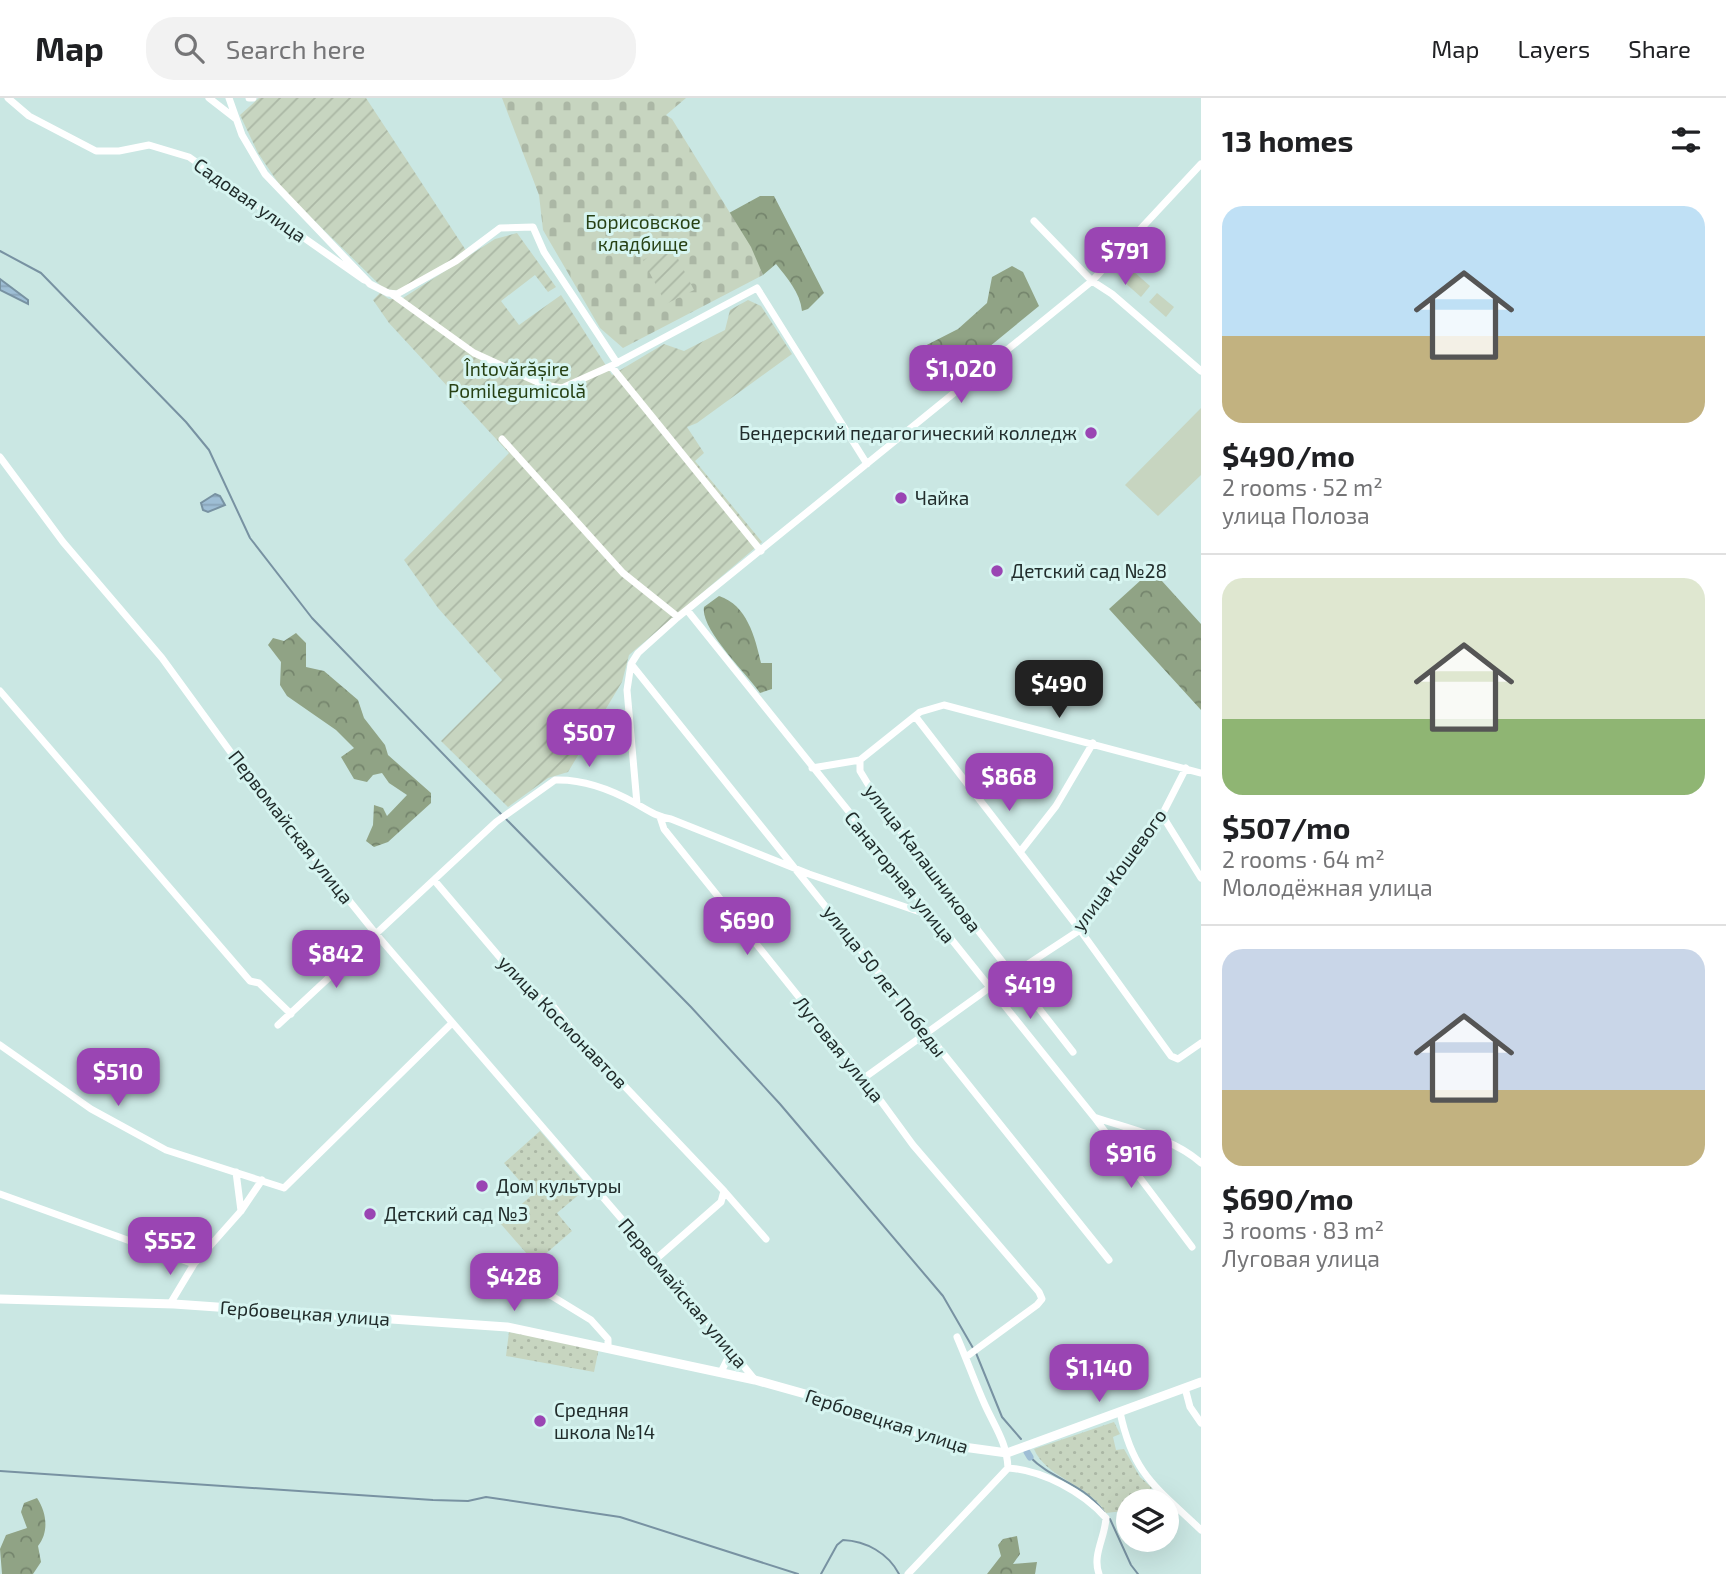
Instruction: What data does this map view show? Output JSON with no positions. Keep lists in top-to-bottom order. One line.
{"streets":{"street":["Садовая улица","Первомайская улица","улица Калашникова","улица Кошевого","Санаторная улица","улица 50 лет Победы","улица Космонавтов","Луговая улица","Гербовецкая улица"]},"crossings":[["Первомайская улица","Гербовецкая улица"],["улица Калашникова","улица Кошевого"],["улица Кошевого","Санаторная улица"],["улица Кошевого","улица 50 лет Победы"],["улица Кошевого","Луговая улица"]],"parks":["Борисовское кладбище","Întovărășire Pomilegumicolă"],"places":["Бендерский педагогический колледж","Чайка","Детский сад №28","Дом культуры","Детский сад №3","Средняя школа №14"],"page":{"header":"Map","search":"Search here","nav":["Map","Layers","Share"],"heading":"13 homes","list":[{"name":"$490/mo","note":"2 rooms · 52 m² · улица Полоза"},{"name":"$507/mo","note":"2 rooms · 64 m² · Молодёжная улица"},{"name":"$690/mo","note":"3 rooms · 83 m² · Луговая улица"}],"price":["$791","$1,020","$490","$507","$868","$690","$842","$419","$510","$916","$552","$428","$1,140"]}}
